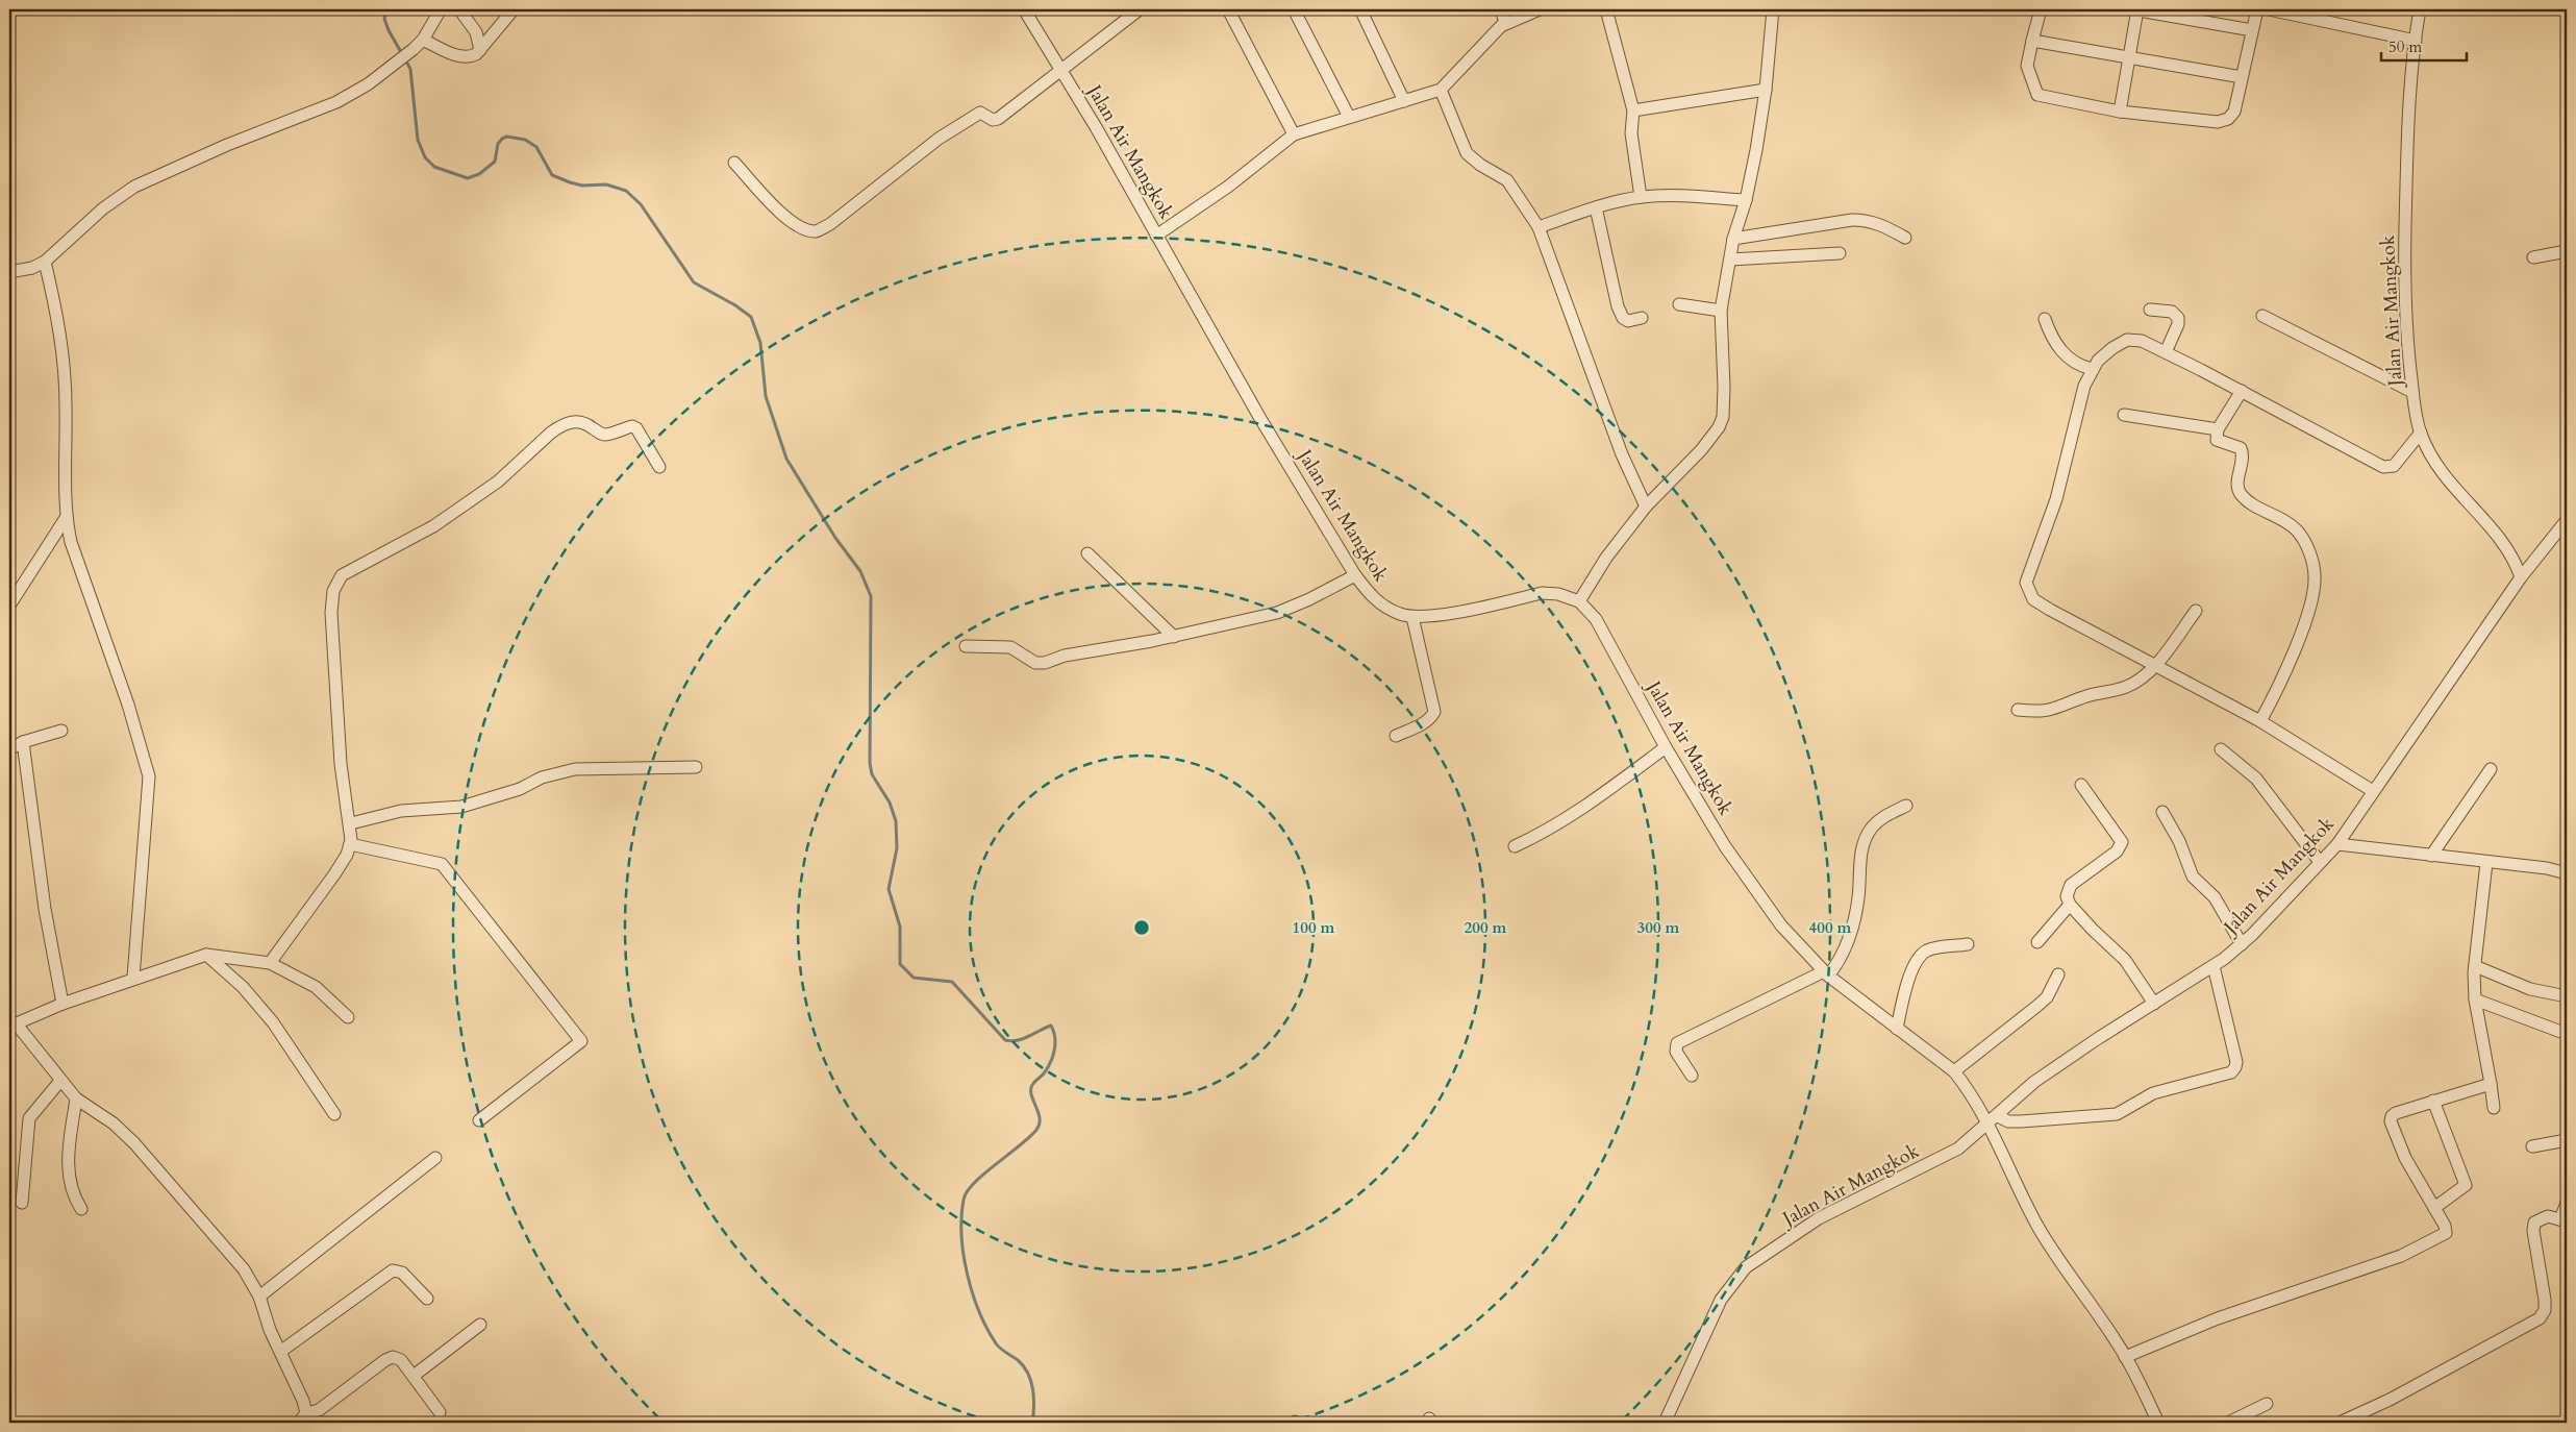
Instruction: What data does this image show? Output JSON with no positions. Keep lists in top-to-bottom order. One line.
{"streets":{"street":["Jalan Air Mangkok"]},"scale_bar":"50 m","rings":["100 m","200 m","300 m","400 m"]}
